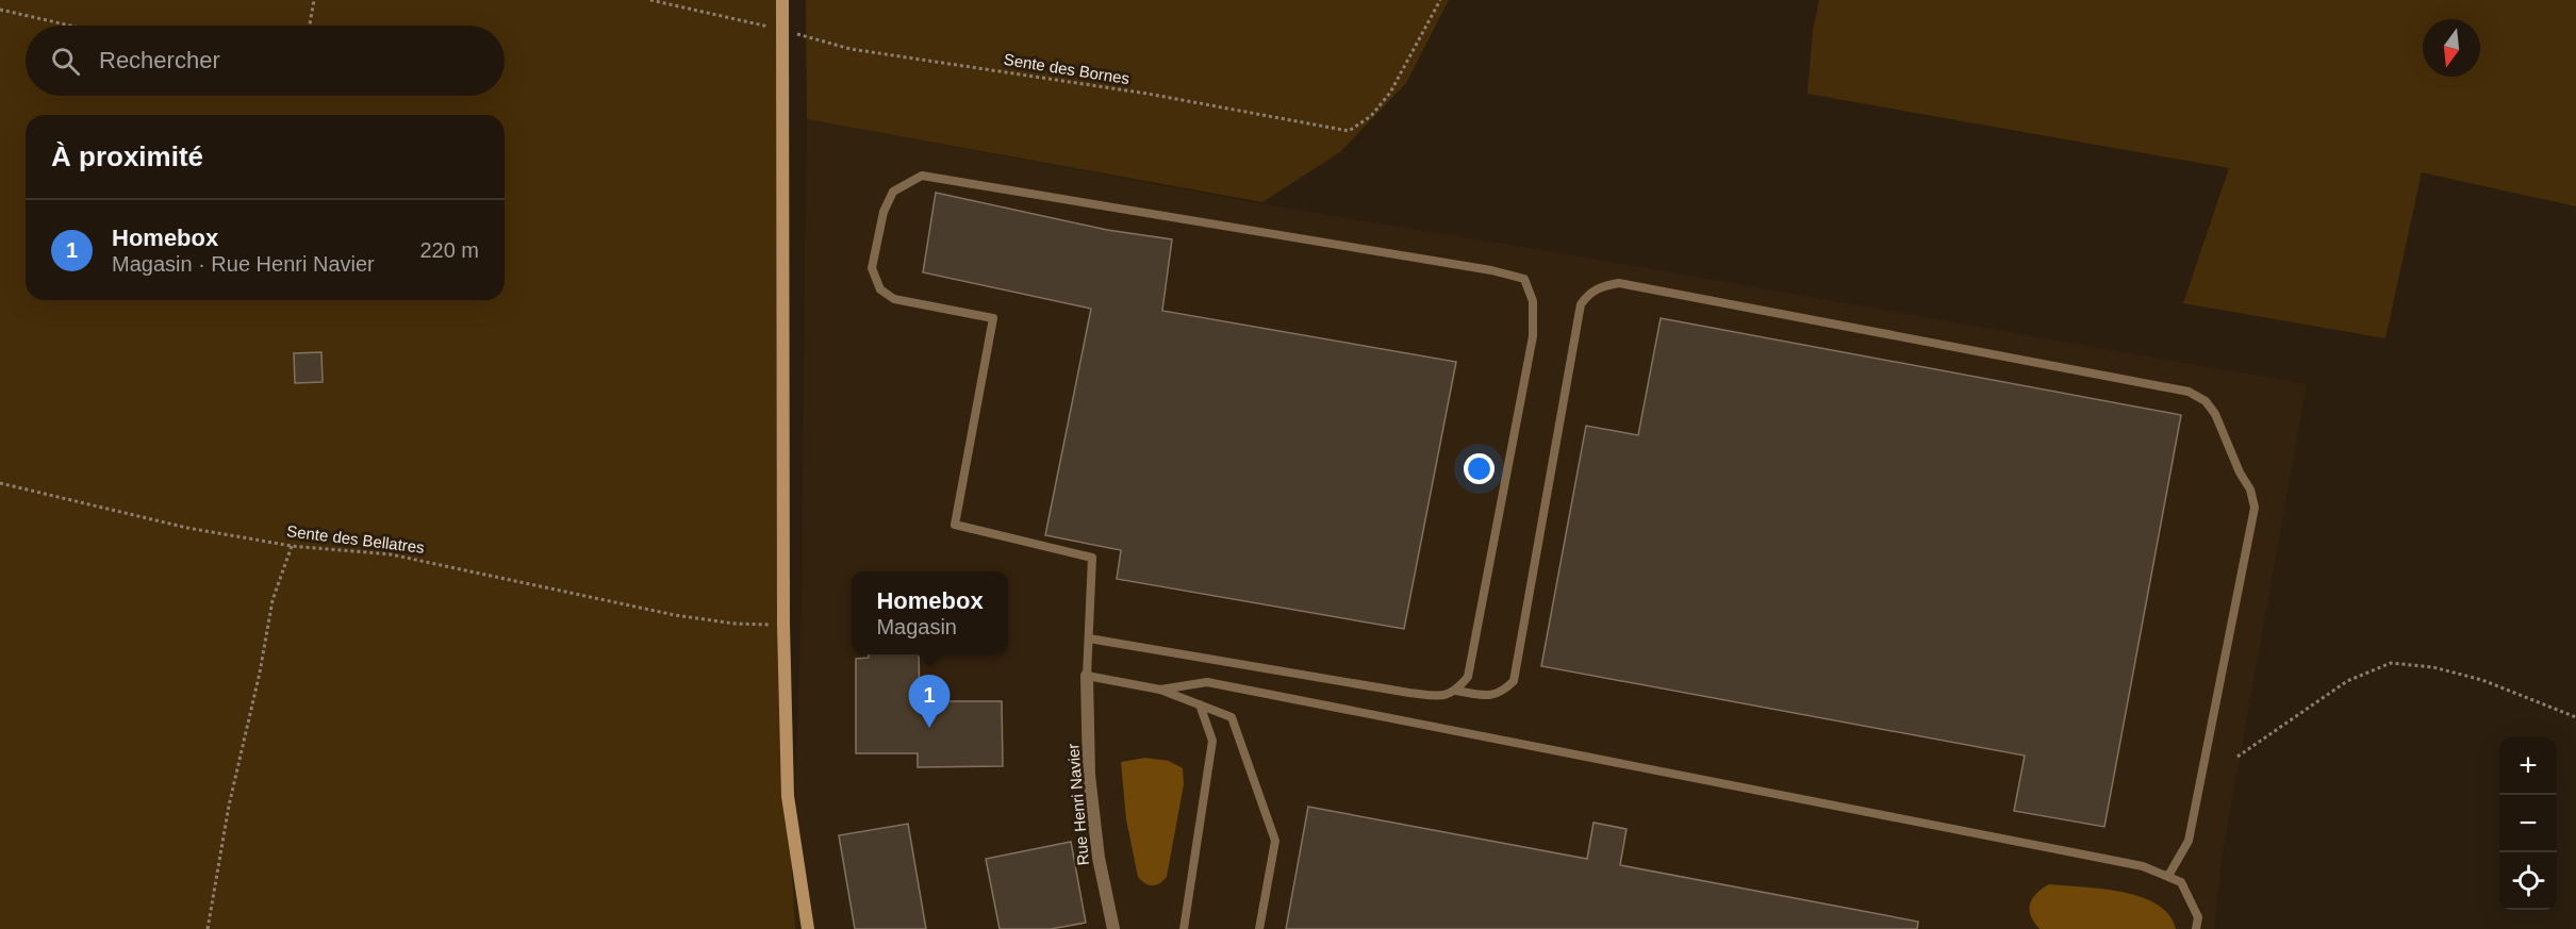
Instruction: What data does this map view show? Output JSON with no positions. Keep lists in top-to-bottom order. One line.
{"streets":{"street":["Rue Henri Navier"],"path":["Sente des Bornes","Sente des Bellatres"]},"north":"bottom","page":{"search":"Rechercher","heading":"À proximité","list":[{"mark":"1","name":"Homebox","note":"Magasin · Rue Henri Navier","value":"220 m"}],"popup":["Homebox","Magasin"],"pins":"1","map_buttons":["+","−"]}}
